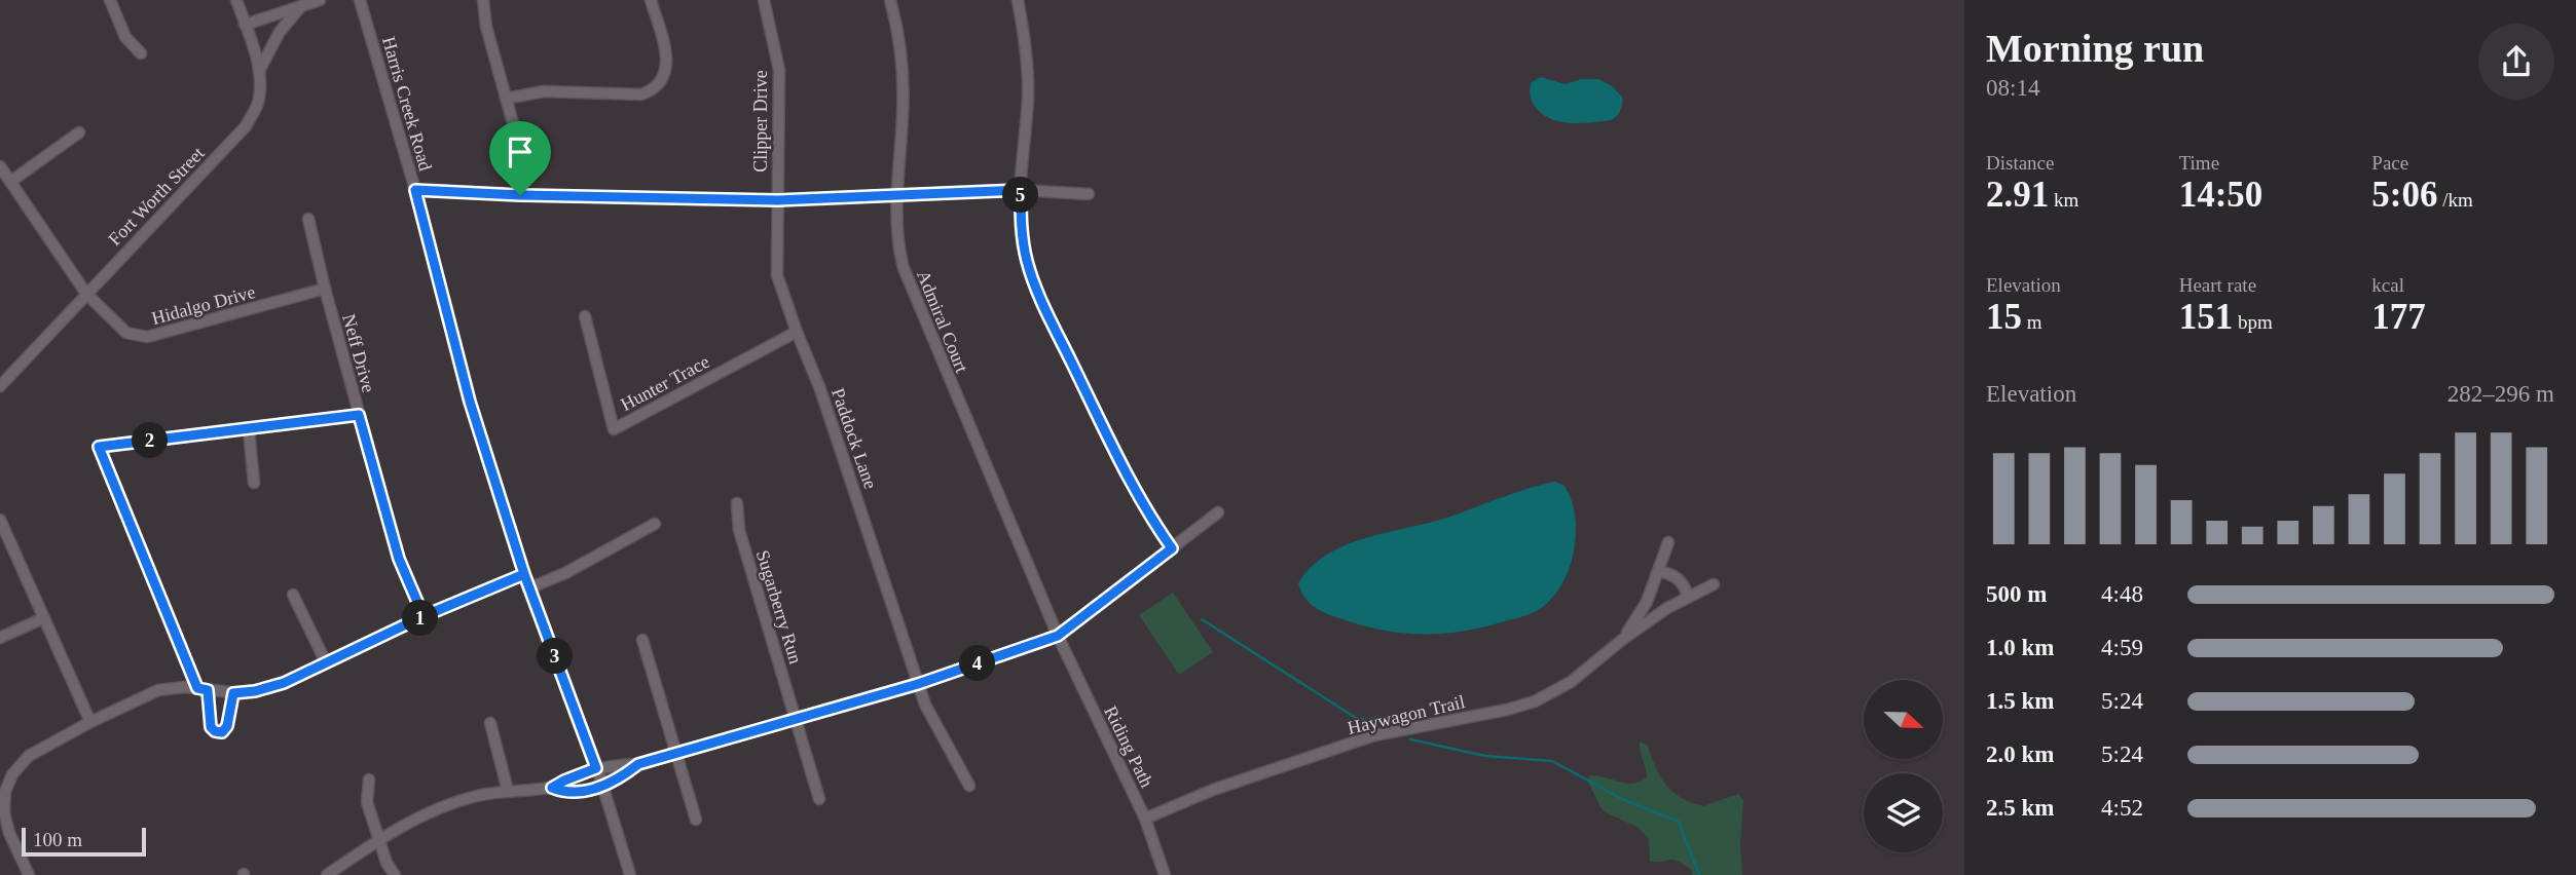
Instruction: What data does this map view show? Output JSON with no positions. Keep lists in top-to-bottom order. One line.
{"streets":{"street":["Harris Creek Road","Clipper Drive","Fort Worth Street","Hidalgo Drive","Admiral Court","Neff Drive","Hunter Trace","Paddock Lane","Sugarberry Run","Haywagon Trail","Riding Path"]},"crossings":[["Clipper Drive","Paddock Lane"],["Fort Worth Street","Hidalgo Drive"],["Hidalgo Drive","Neff Drive"],["Admiral Court","Riding Path"],["Hunter Trace","Paddock Lane"],["Haywagon Trail","Riding Path"]],"scale_bar":"100 m","north":"right","page":{"heading":["Morning run","08:14"],"stats":[["Distance","2.91 km"],["Time","14:50"],["Pace","5:06 /km"],["Elevation","15 m"],["Heart rate","151 bpm"],["kcal","177"]],"pins":["5","2","1","3","4"],"chart":["Elevation","282–296 m"],"list":[{"name":"500 m","note":"4:48"},{"name":"1.0 km","note":"4:59"},{"name":"1.5 km","note":"5:24"},{"name":"2.0 km","note":"5:24"},{"name":"2.5 km","note":"4:52"}],"scale":"100 m"}}
